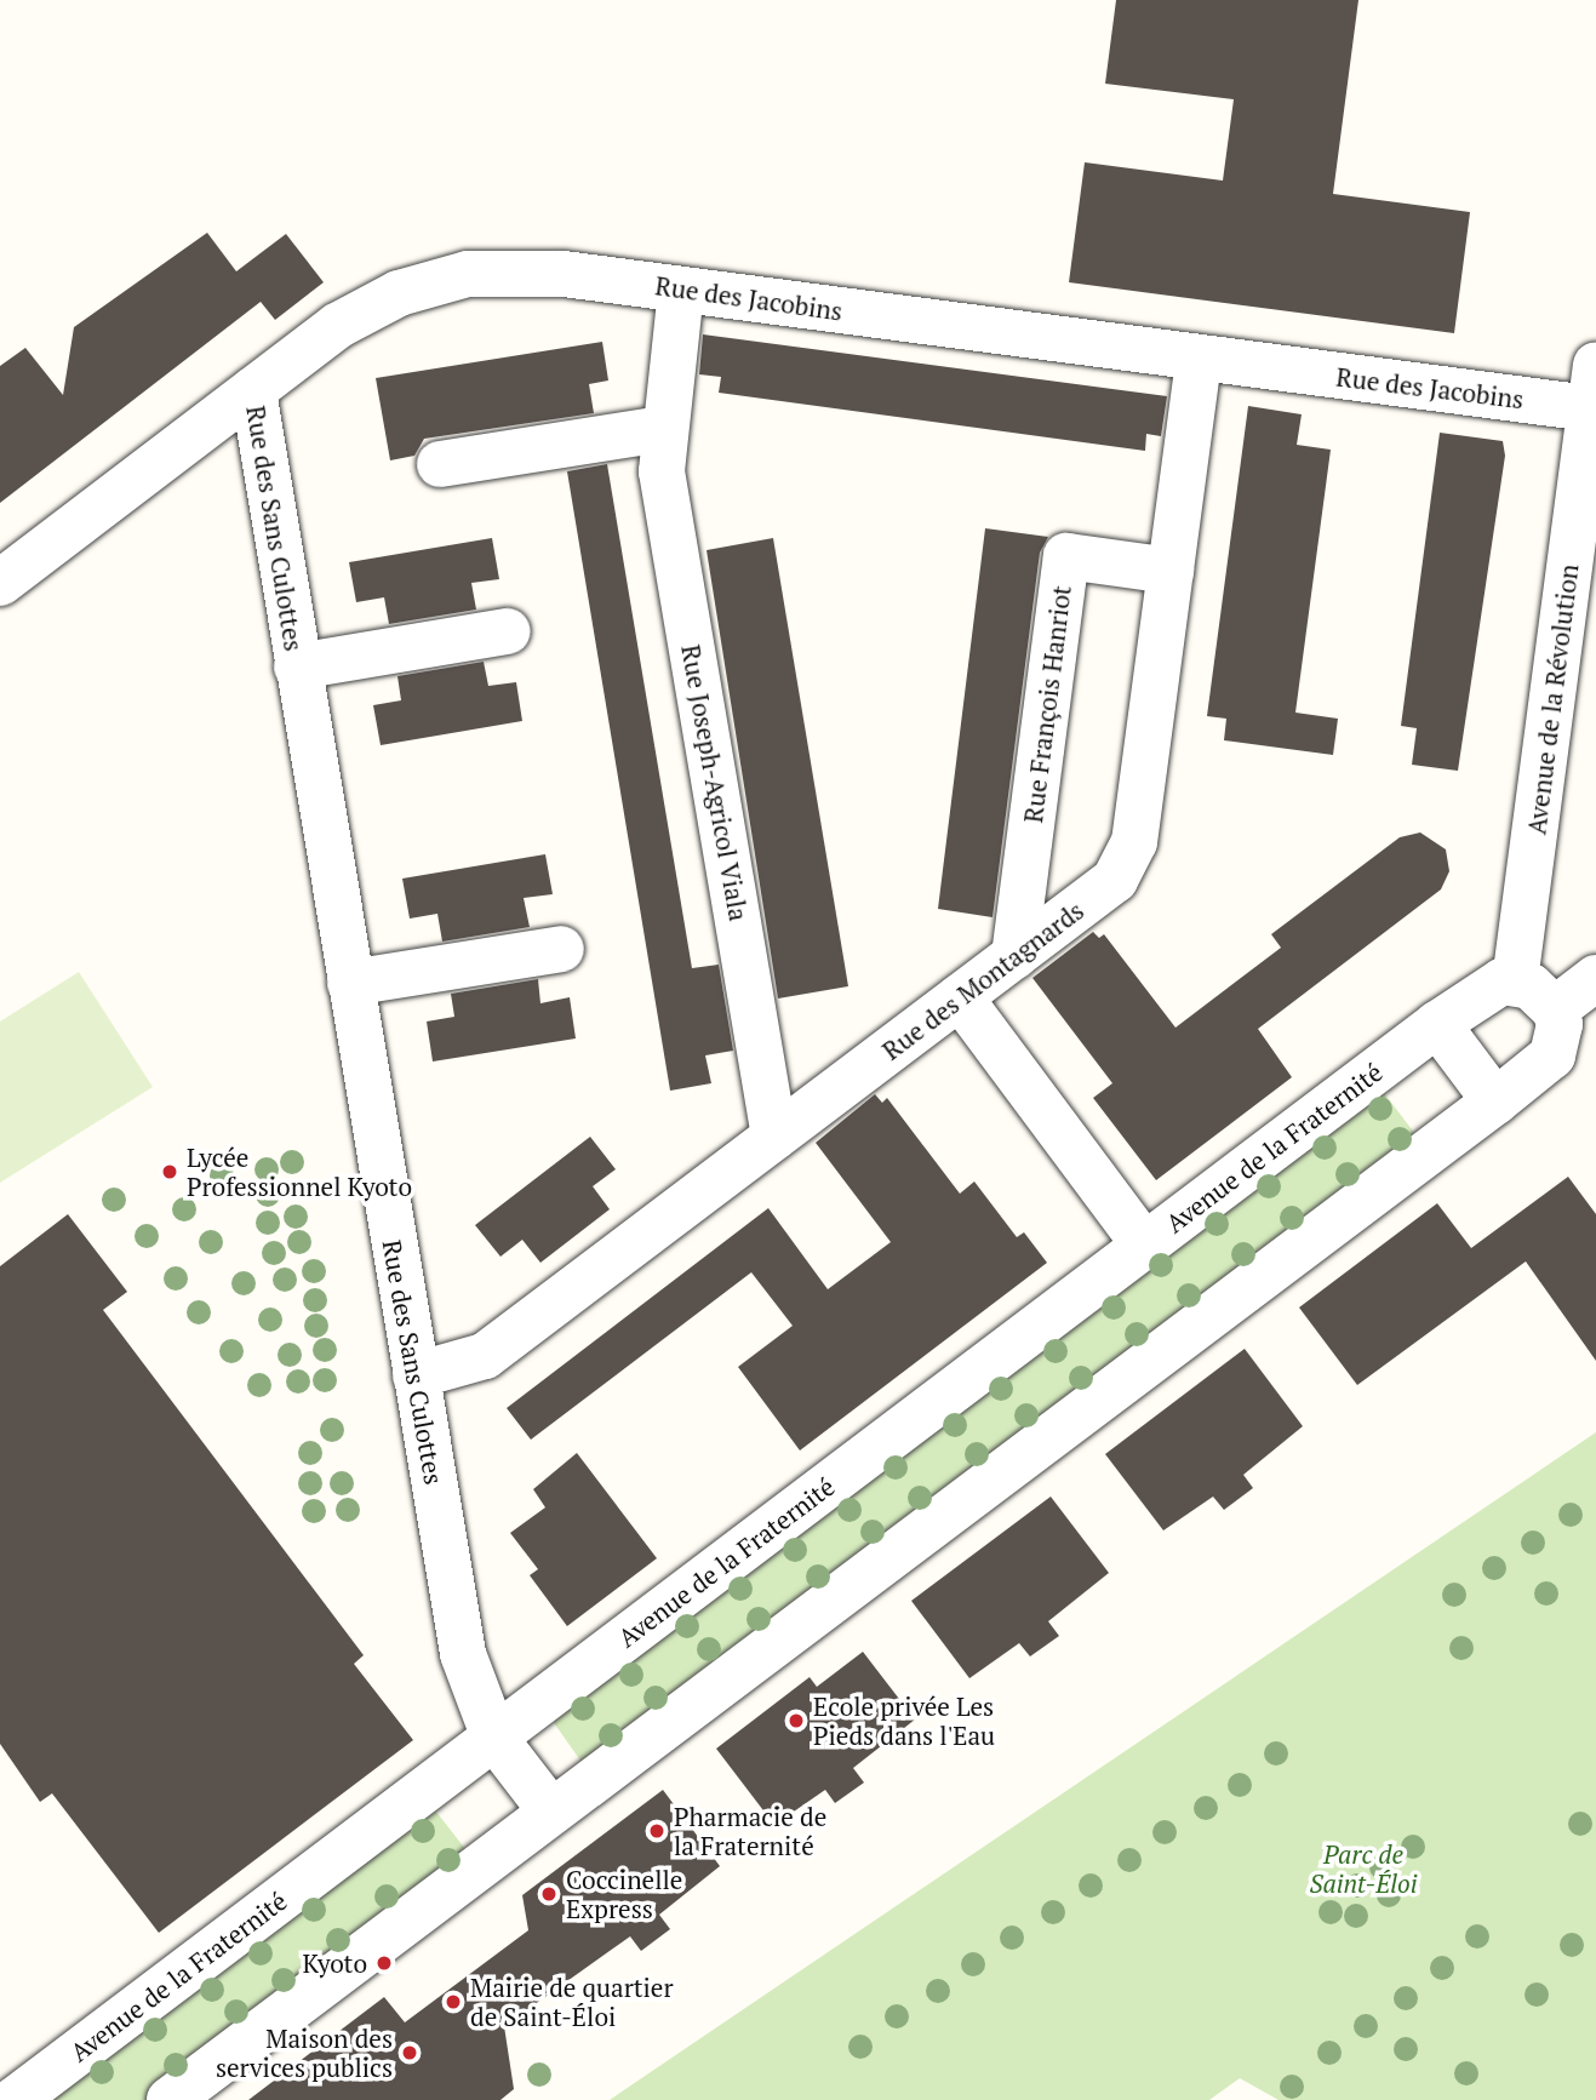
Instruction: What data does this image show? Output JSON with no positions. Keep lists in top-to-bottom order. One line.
{"streets":{"street":["Rue des Jacobins","Rue des Sans Culottes","Avenue de la Révolution","Rue François Hanriot","Rue Joseph-Agricol Viala","Rue des Montagnards","Avenue de la Fraternité"]},"crossings":[["Rue des Jacobins","Rue des Sans Culottes"],["Rue des Jacobins","Avenue de la Révolution"],["Rue des Jacobins","Rue Joseph-Agricol Viala"],["Rue des Jacobins","Rue des Montagnards"],["Rue des Sans Culottes","Rue des Montagnards"],["Rue des Sans Culottes","Avenue de la Fraternité"],["Avenue de la Révolution","Avenue de la Fraternité"],["Rue François Hanriot","Rue des Montagnards"],["Rue Joseph-Agricol Viala","Rue des Montagnards"]],"parks":["Parc de Saint-Éloi"],"places":["Lycée Professionnel Kyoto","Ecole privée Les Pieds dans l'Eau","Pharmacie de la Fraternité","Coccinelle Express","Kyoto","Mairie de quartier de Saint-Éloi","Maison des services publics"]}
